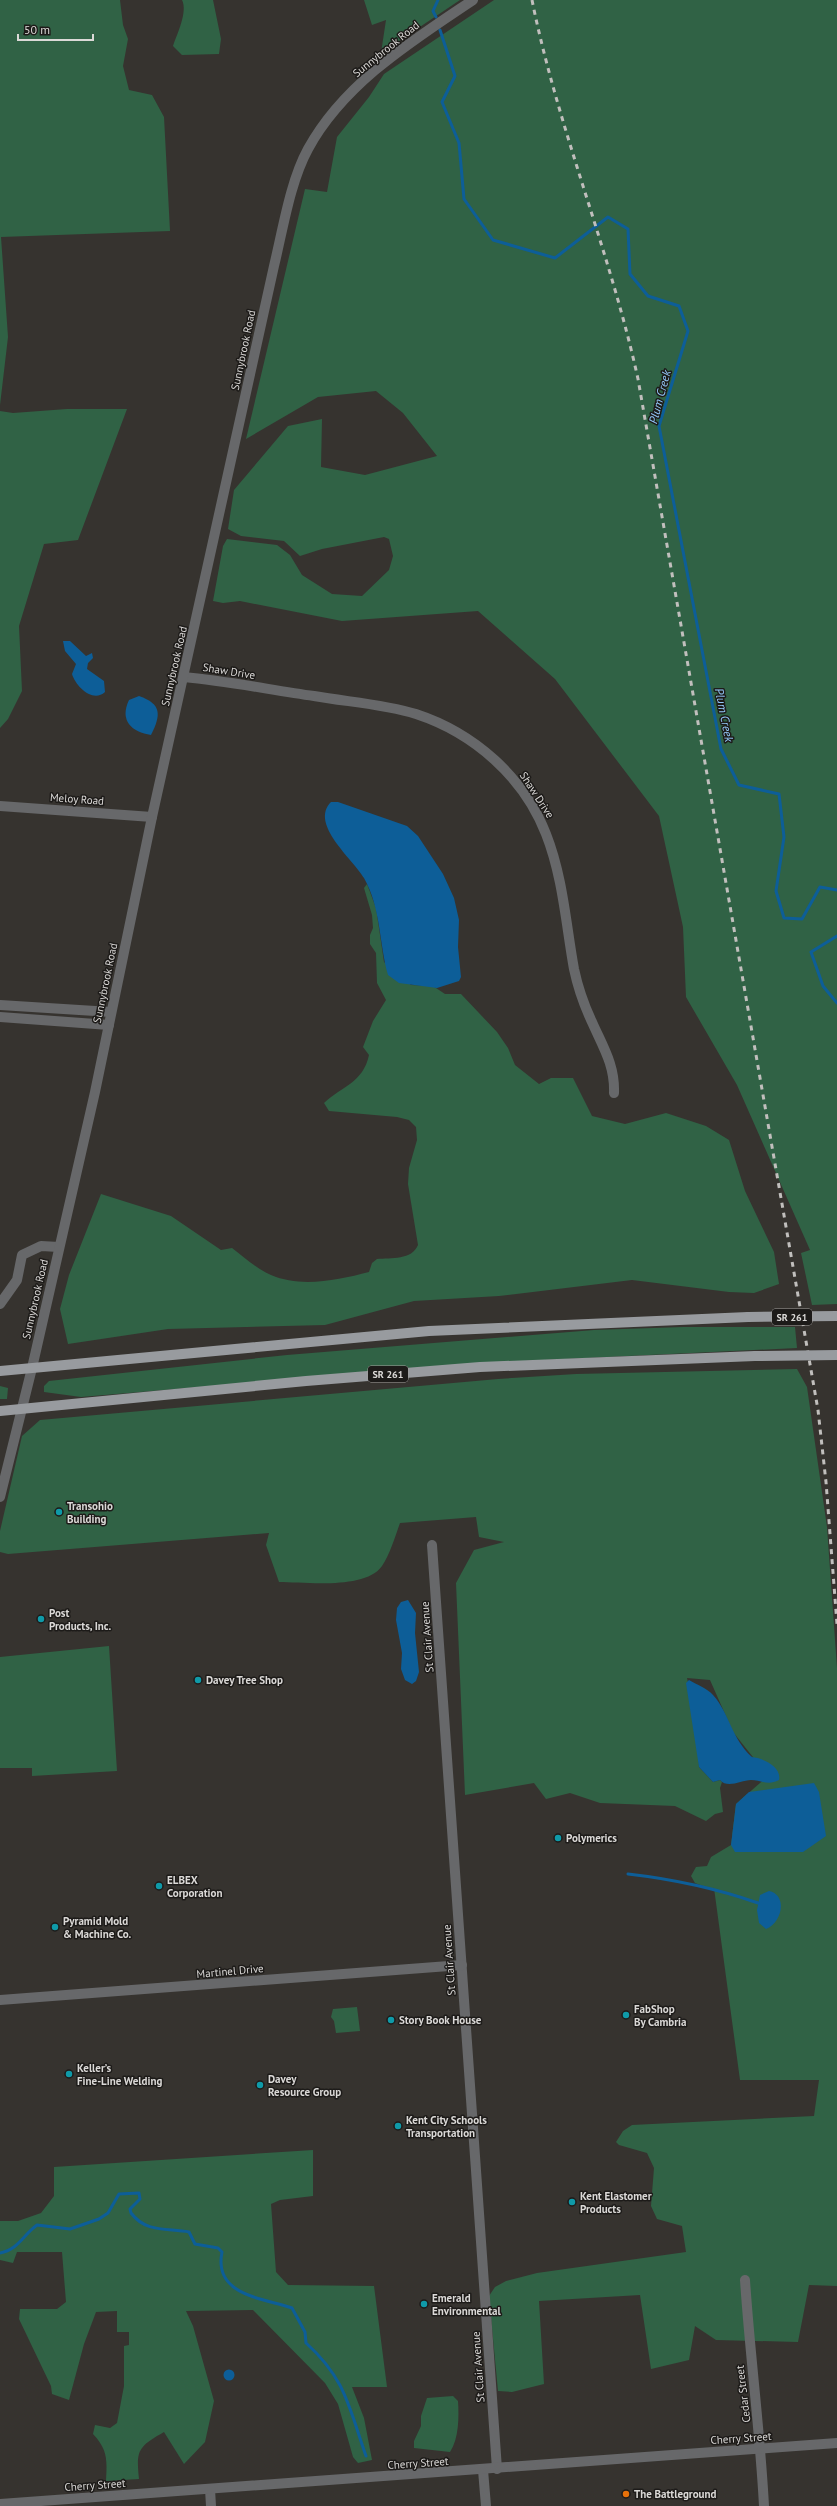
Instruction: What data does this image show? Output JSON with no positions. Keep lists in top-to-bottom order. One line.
{"streets":{"main road":["SR 261"],"street":["Sunnybrook Road","Shaw Drive","Meloy Road","St Clair Avenue","Martinel Drive","Cedar Street","Cherry Street"]},"crossings":[["Sunnybrook Road","Shaw Drive"],["Sunnybrook Road","Meloy Road"],["Sunnybrook Road","SR 261"],["St Clair Avenue","Martinel Drive"],["St Clair Avenue","Cherry Street"],["Cedar Street","Cherry Street"]],"water":["Plum Creek"],"places":["Transohio Building","Post Products, Inc.","Davey Tree Shop","Polymerics","ELBEX Corporation","Pyramid Mold & Machine Co.","FabShop By Cambria","Story Book House","Keller’s Fine-Line Welding","Davey Resource Group","Kent City Schools Transportation","Kent Elastomer Products","Emerald Environmental","The Battleground"],"scale_bar":"50 m"}
